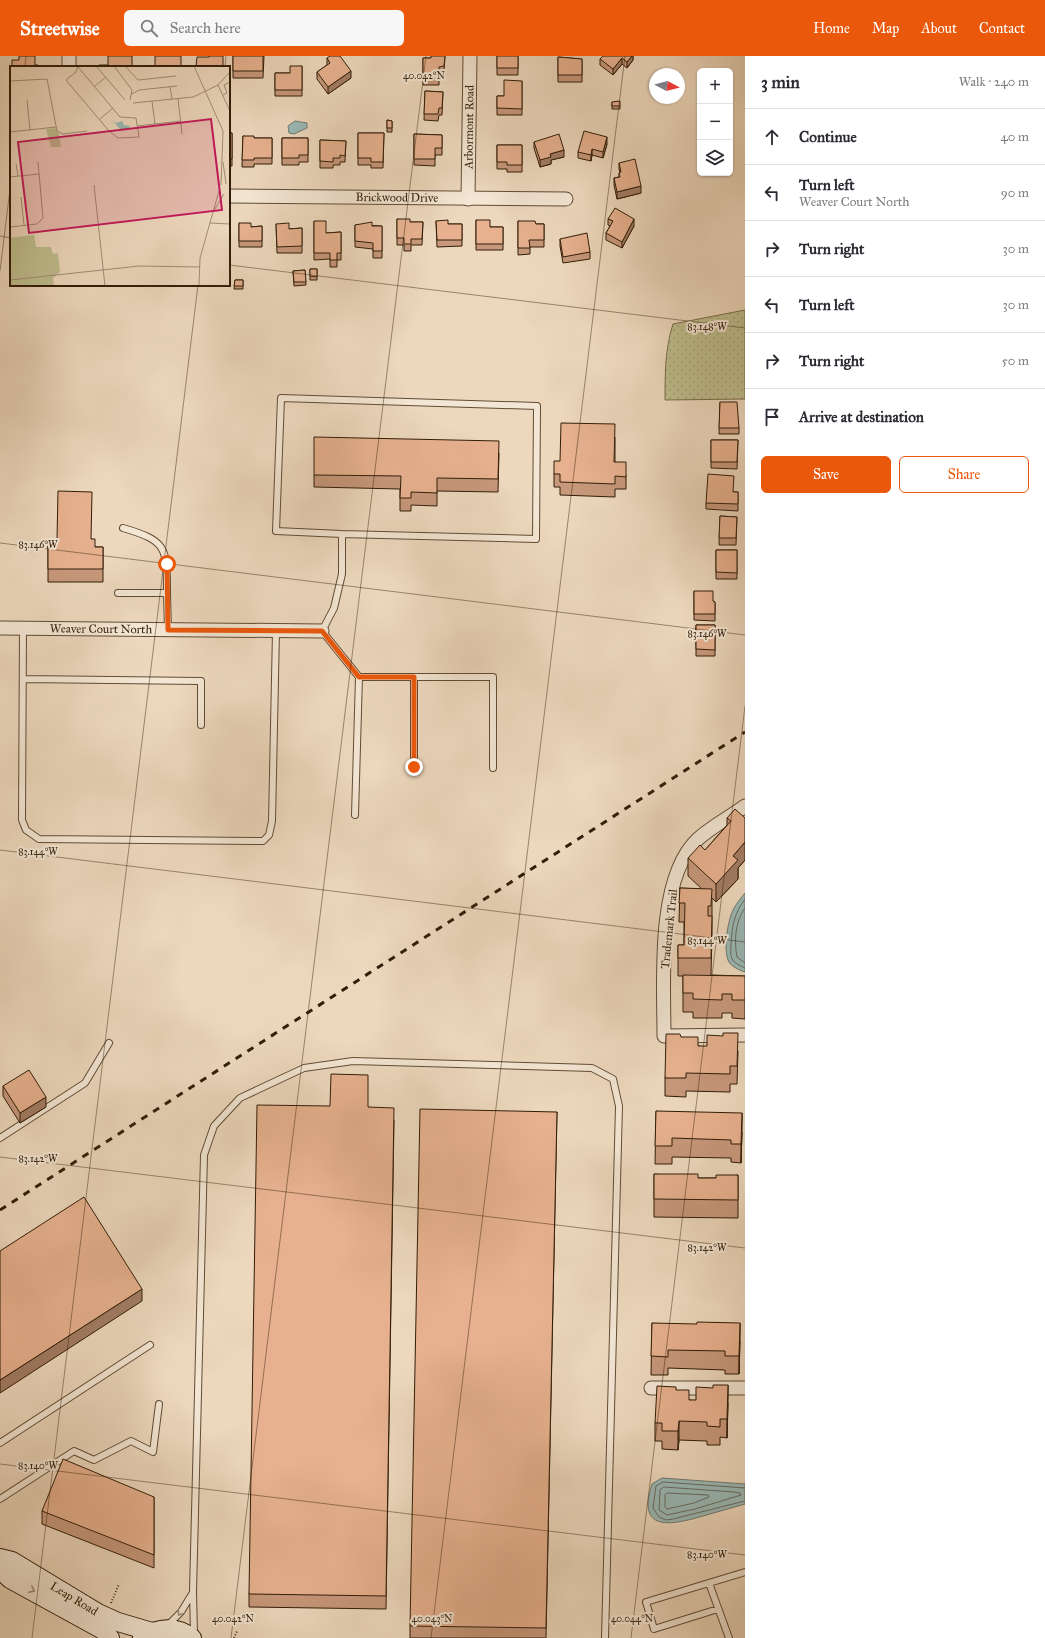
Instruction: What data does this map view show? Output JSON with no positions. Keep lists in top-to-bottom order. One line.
{"streets":{"street":["Arbormont Road","Brickwood Drive","Weaver Court North","Trademark Trail","Leap Road"]},"crossings":[["Arbormont Road","Brickwood Drive"]],"north":"right","page":{"header":"Streetwise","search":"Search here","nav":["Home","Map","About","Contact"],"heading":["3 min","Walk · 240 m"],"map_buttons":["+","−"],"list":[["Continue","40 m"],["Turn left","Weaver Court North","90 m"],["Turn right","30 m"],["Turn left","30 m"],["Turn right","50 m"],"Arrive at destination"],"buttons":["Save","Share"]},"coordinates":["40.042°N","83.148°W","83.146°W","83.144°W","83.142°W","83.140°W","40.043°N","40.044°N"]}
